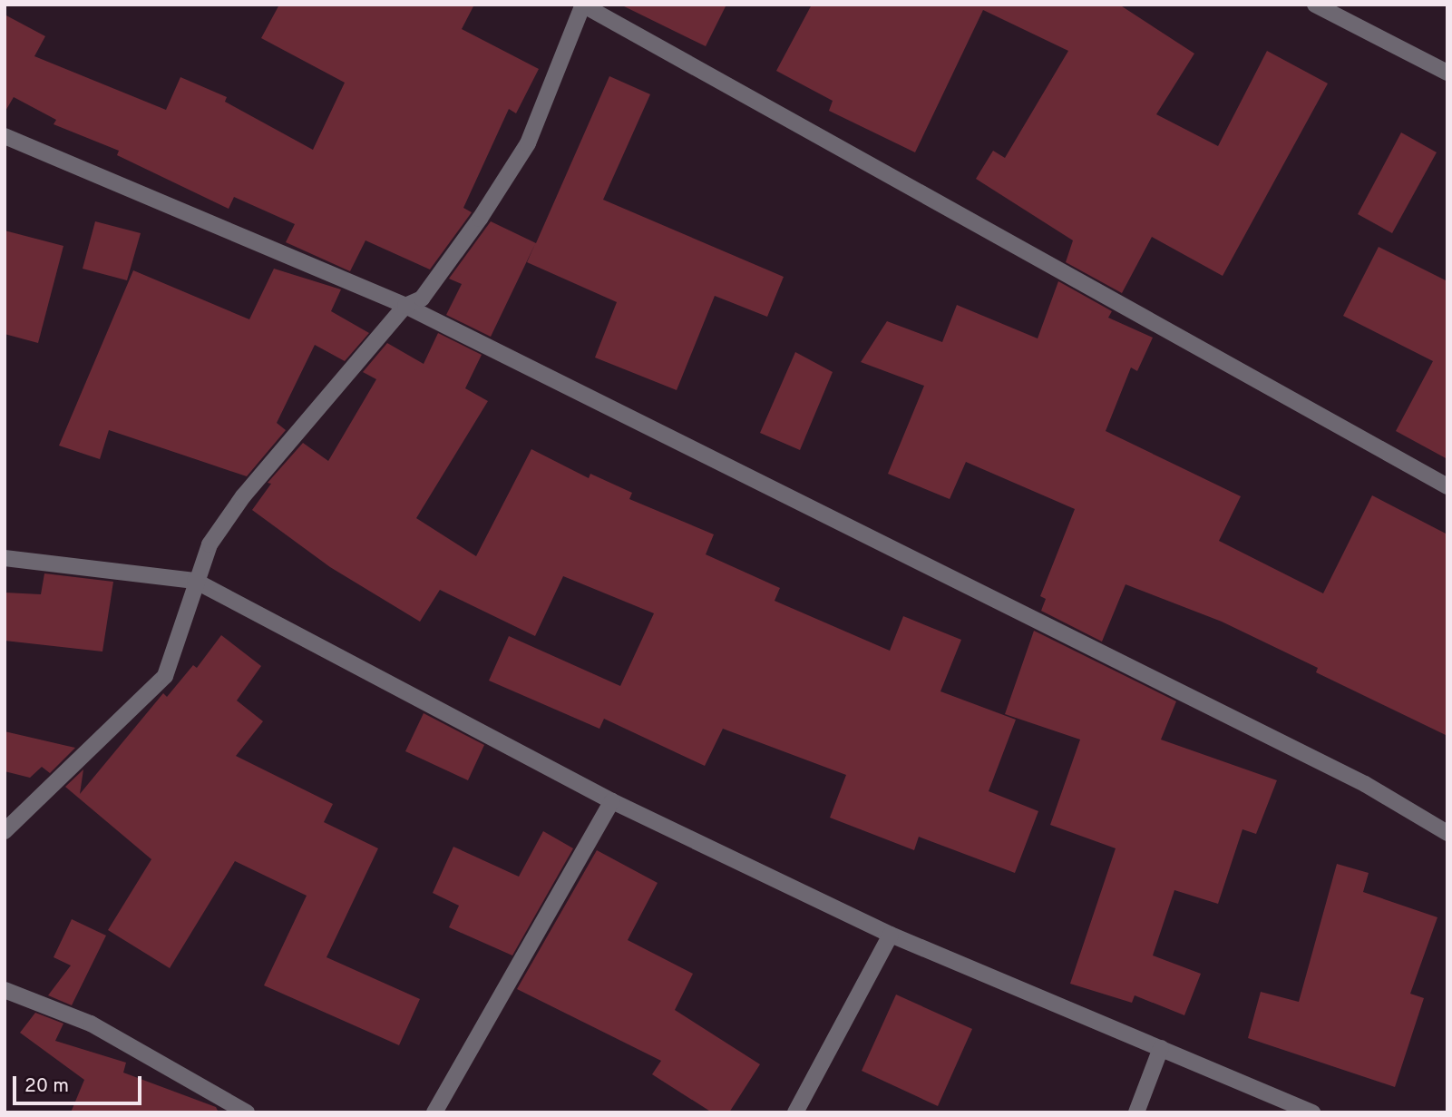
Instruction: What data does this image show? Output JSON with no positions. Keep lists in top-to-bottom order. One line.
{"scale_bar":"20 m"}
